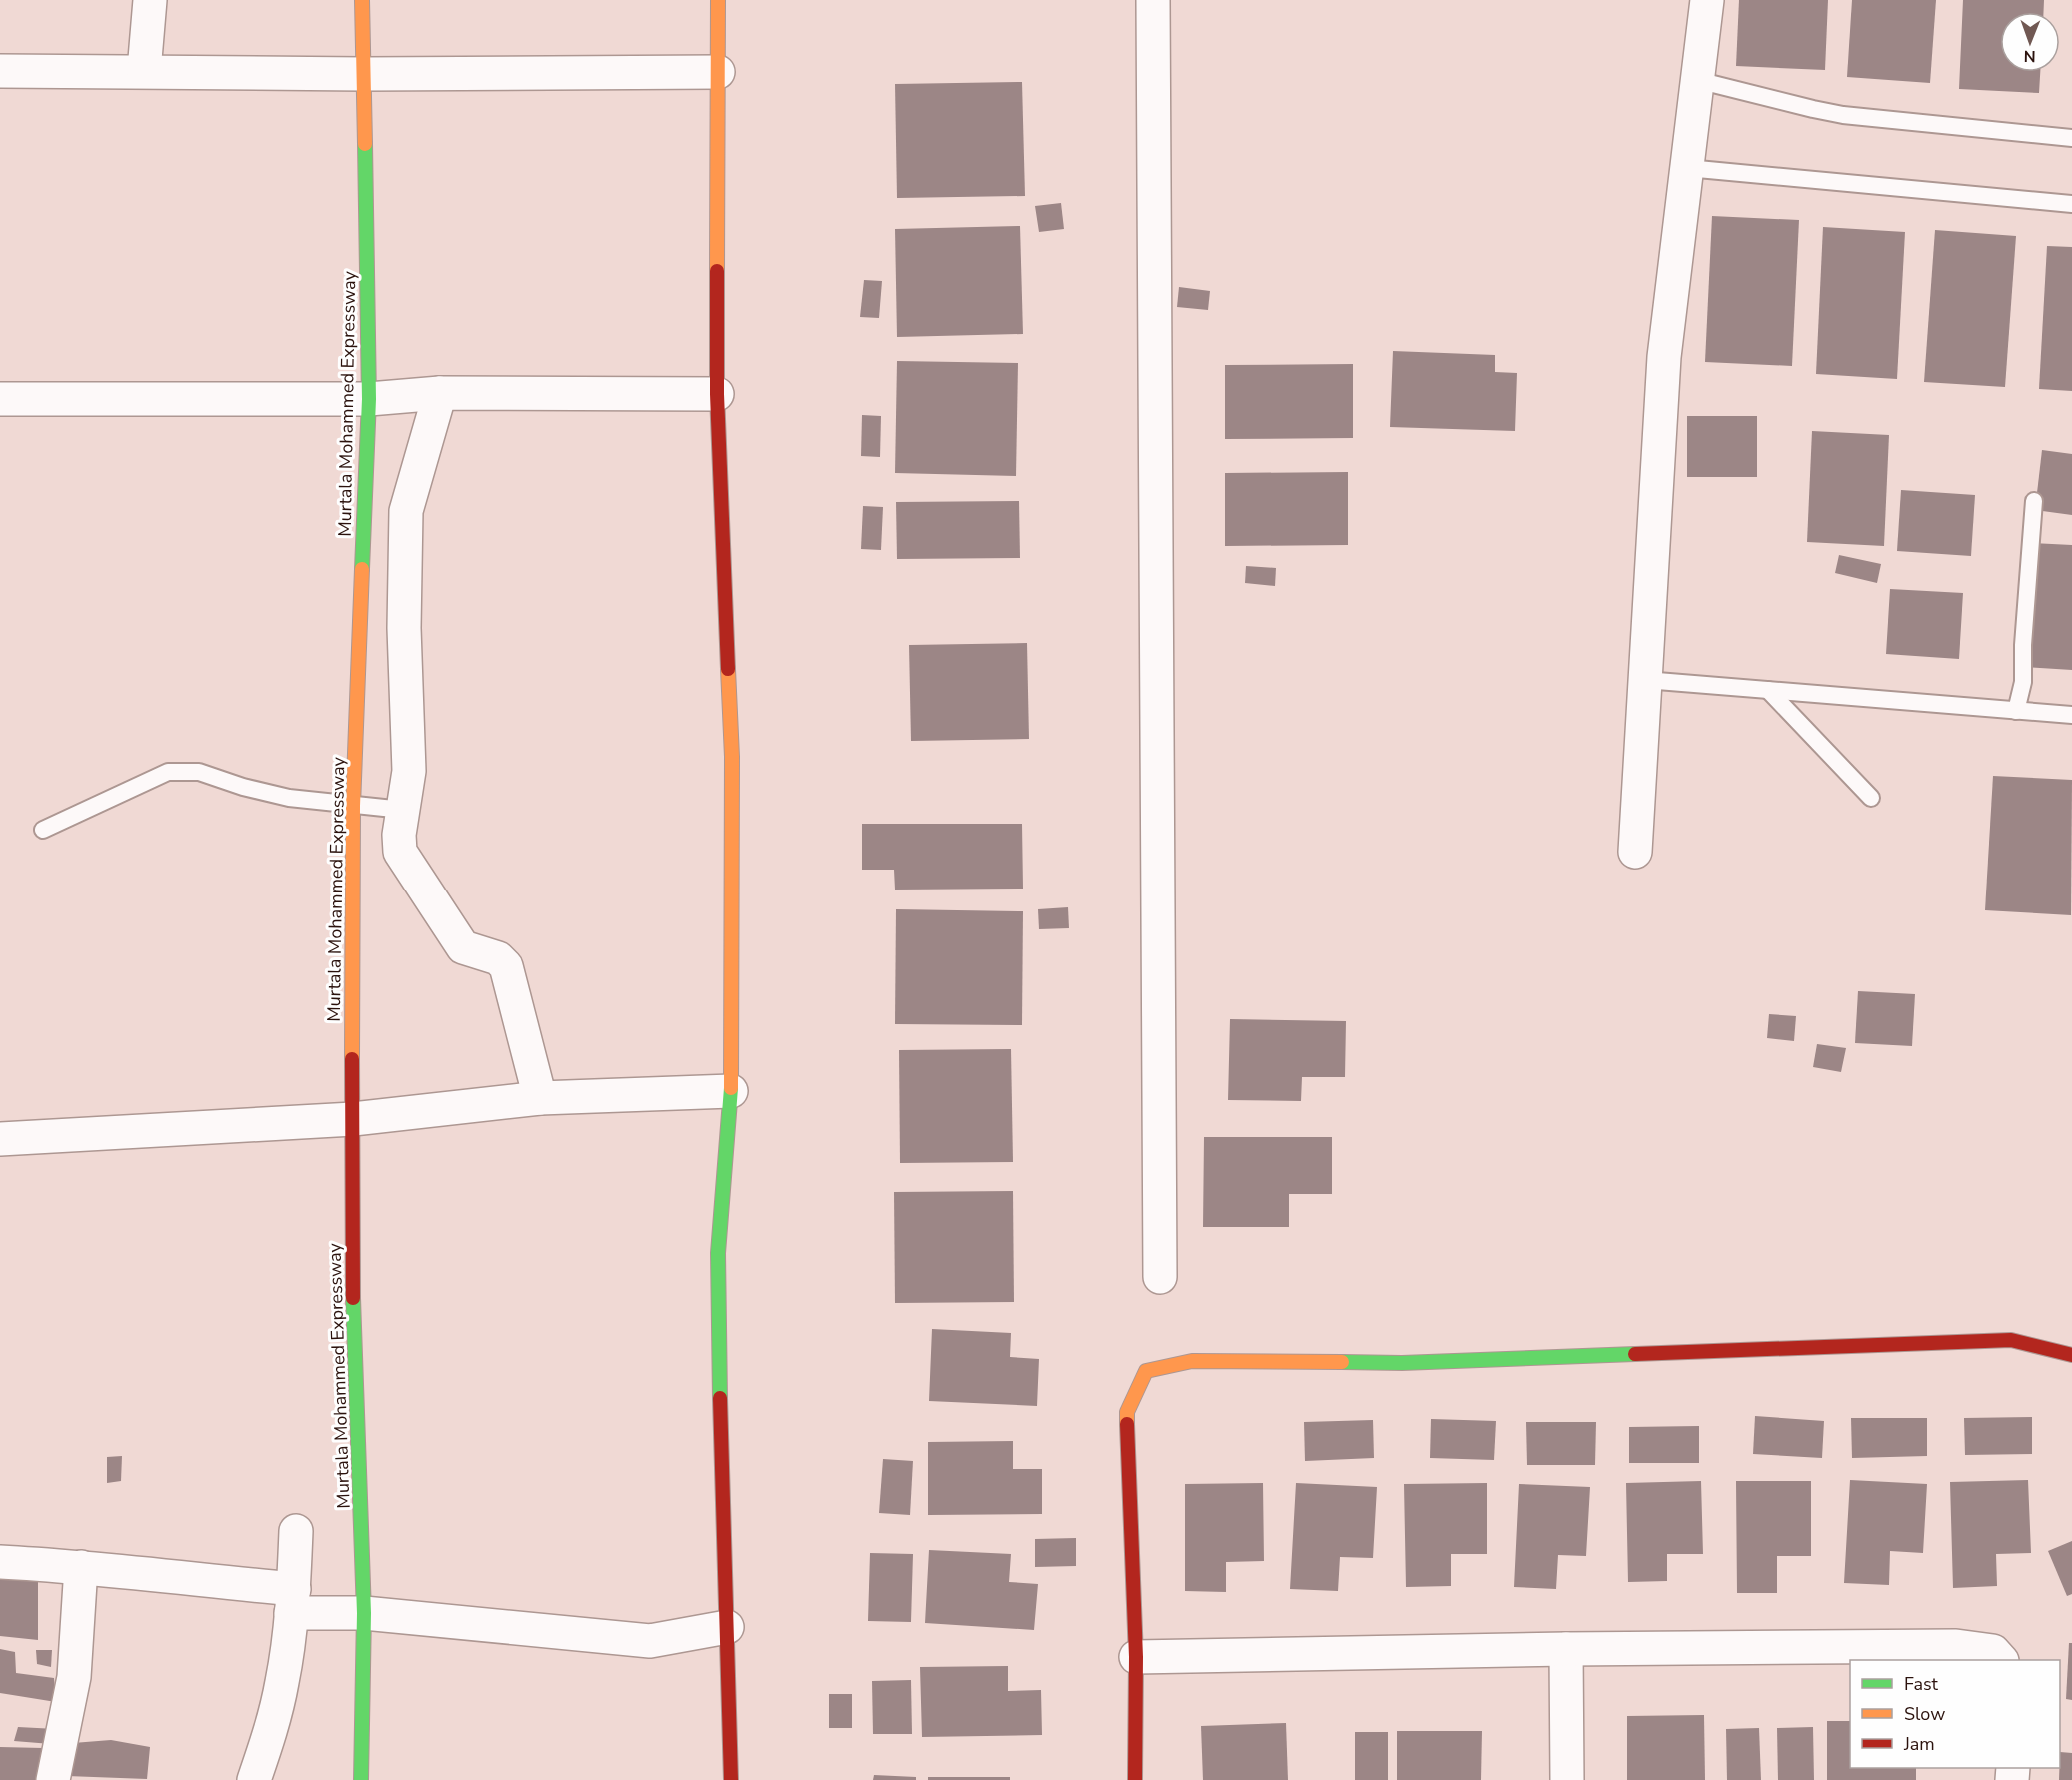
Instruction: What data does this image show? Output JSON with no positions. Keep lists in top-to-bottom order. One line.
{"streets":{"main road":["Murtala Mohammed Expressway"]},"legend":["Fast","Slow","Jam"],"north":"bottom"}
